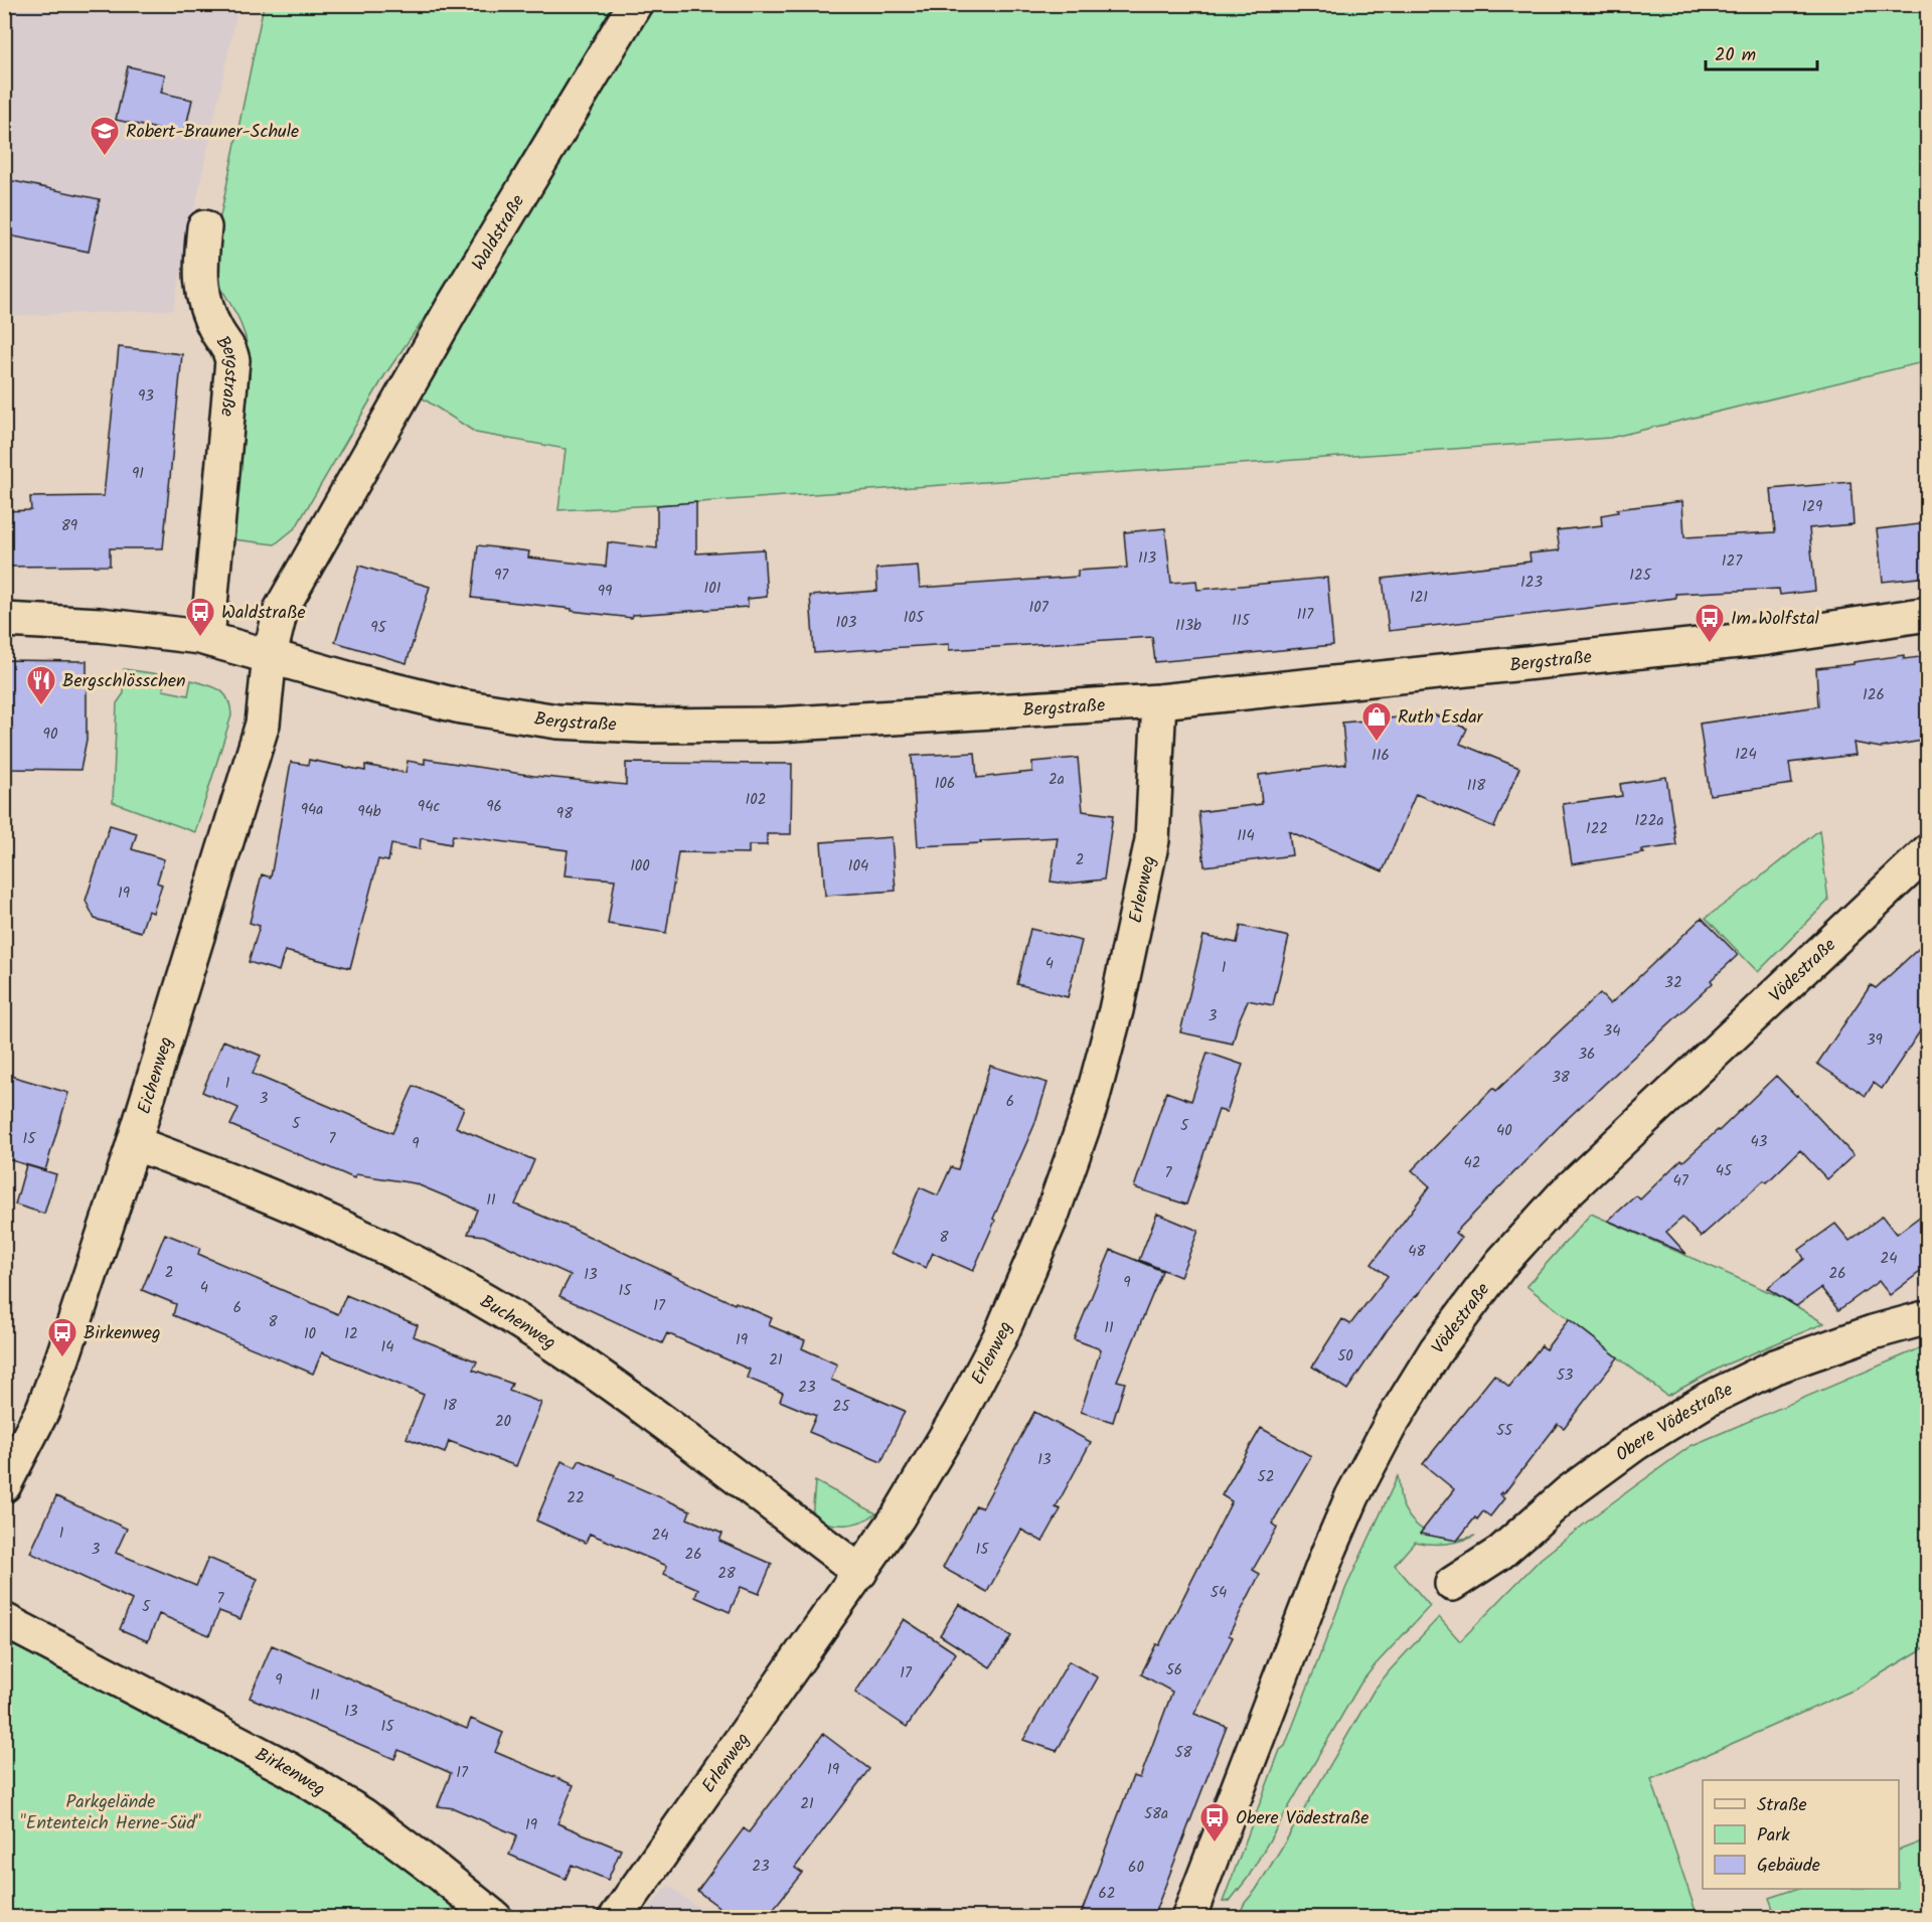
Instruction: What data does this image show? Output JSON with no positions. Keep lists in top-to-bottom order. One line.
{"streets":{"street":["Waldstraße","Bergstraße","Erlenweg","Vödestraße","Eichenweg","Buchenweg","Obere Vödestraße","Birkenweg"]},"crossings":[["Waldstraße","Bergstraße"],["Waldstraße","Eichenweg"],["Bergstraße","Erlenweg"],["Bergstraße","Eichenweg"],["Erlenweg","Buchenweg"],["Eichenweg","Buchenweg"]],"parks":["Parkgelände \"Ententeich Herne-Süd\""],"places":{"school or university":["Robert-Brauner-Schule"],"bus stop":["Waldstraße","Im Wolfstal","Birkenweg","Obere Vödestraße"],"restaurant":["Bergschlösschen"],"shop":["Ruth Esdar"]},"house_numbers":["93","91","129","89","113","127","97","125","123","101","99","121","107","117","105","115","103","113b","95","126","90","124","116","2a","106","118","102","94c","96","94a","94b","98","122a","122","114","2","100","104","19","4","1","32","3","34","39","36","38","1","3","6","5","5","40","15","7","43","9","42","45","7","47","11","8","48","24","2","26","13","9","4","15","17","6","8","11","10","12","19","14","50","21","53","23","18","25","20","55","13","52","22","1","24","3","15","26","28","54","7","5","56","17","9","11","13","15","58","19","17","21","58a","19","23","60","62"],"legend":["Straße","Park","Gebäude"],"scale_bar":"20 m"}
